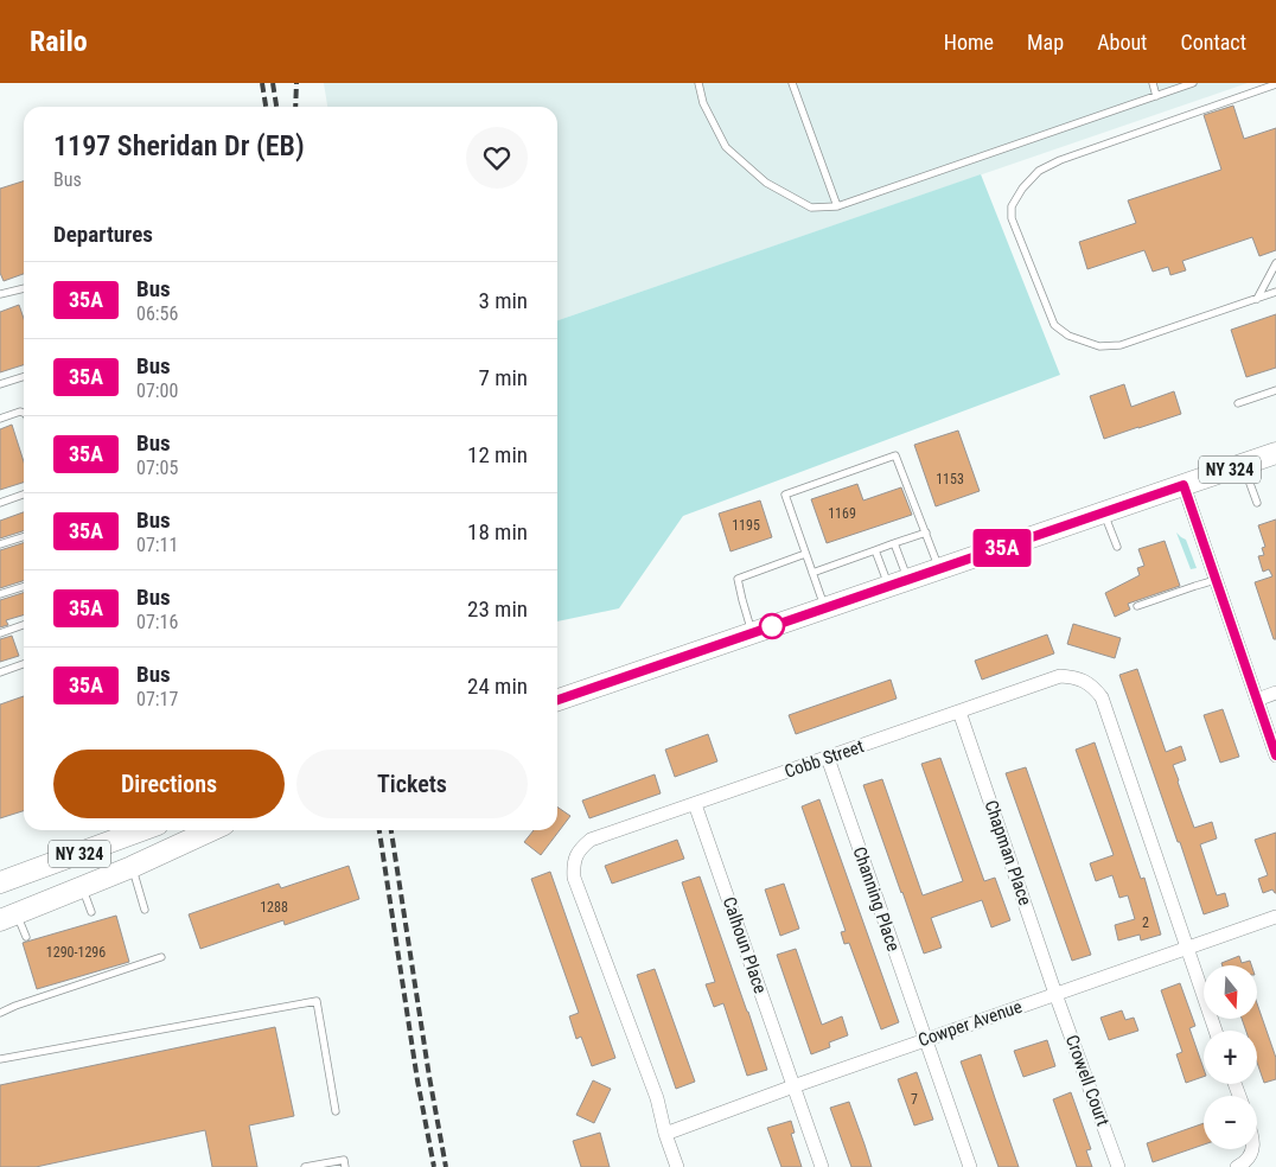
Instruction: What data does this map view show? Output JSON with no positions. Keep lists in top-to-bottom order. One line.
{"streets":{"main road":["NY 324"],"street":["Cobb Street","Chapman Place","Channing Place","Calhoun Place","Cowper Avenue","Crowell Court"]},"crossings":[["Cobb Street","Chapman Place"],["Cobb Street","Channing Place"],["Cobb Street","Calhoun Place"],["Cobb Street","Cowper Avenue"],["Chapman Place","Cowper Avenue"],["Chapman Place","Crowell Court"],["Channing Place","Cowper Avenue"],["Calhoun Place","Cowper Avenue"],["Cowper Avenue","Crowell Court"]],"lines":["bus line 35A"],"house_numbers":["1153","1169","1195","1288","2","1290-1296","7"],"north":"bottom","page":{"header":"Railo","nav":["Home","Map","About","Contact"],"on_map":"35A","heading":[["1197 Sheridan Dr (EB)","Bus"],"Departures"],"list":[{"mark":"35A","name":"Bus","note":"06:56","value":"3 min"},{"mark":"35A","name":"Bus","note":"07:00","value":"7 min"},{"mark":"35A","name":"Bus","note":"07:05","value":"12 min"},{"mark":"35A","name":"Bus","note":"07:11","value":"18 min"},{"mark":"35A","name":"Bus","note":"07:16","value":"23 min"},{"mark":"35A","name":"Bus","note":"07:17","value":"24 min"}],"buttons":["Directions","Tickets"],"map_buttons":["+","−"]}}
